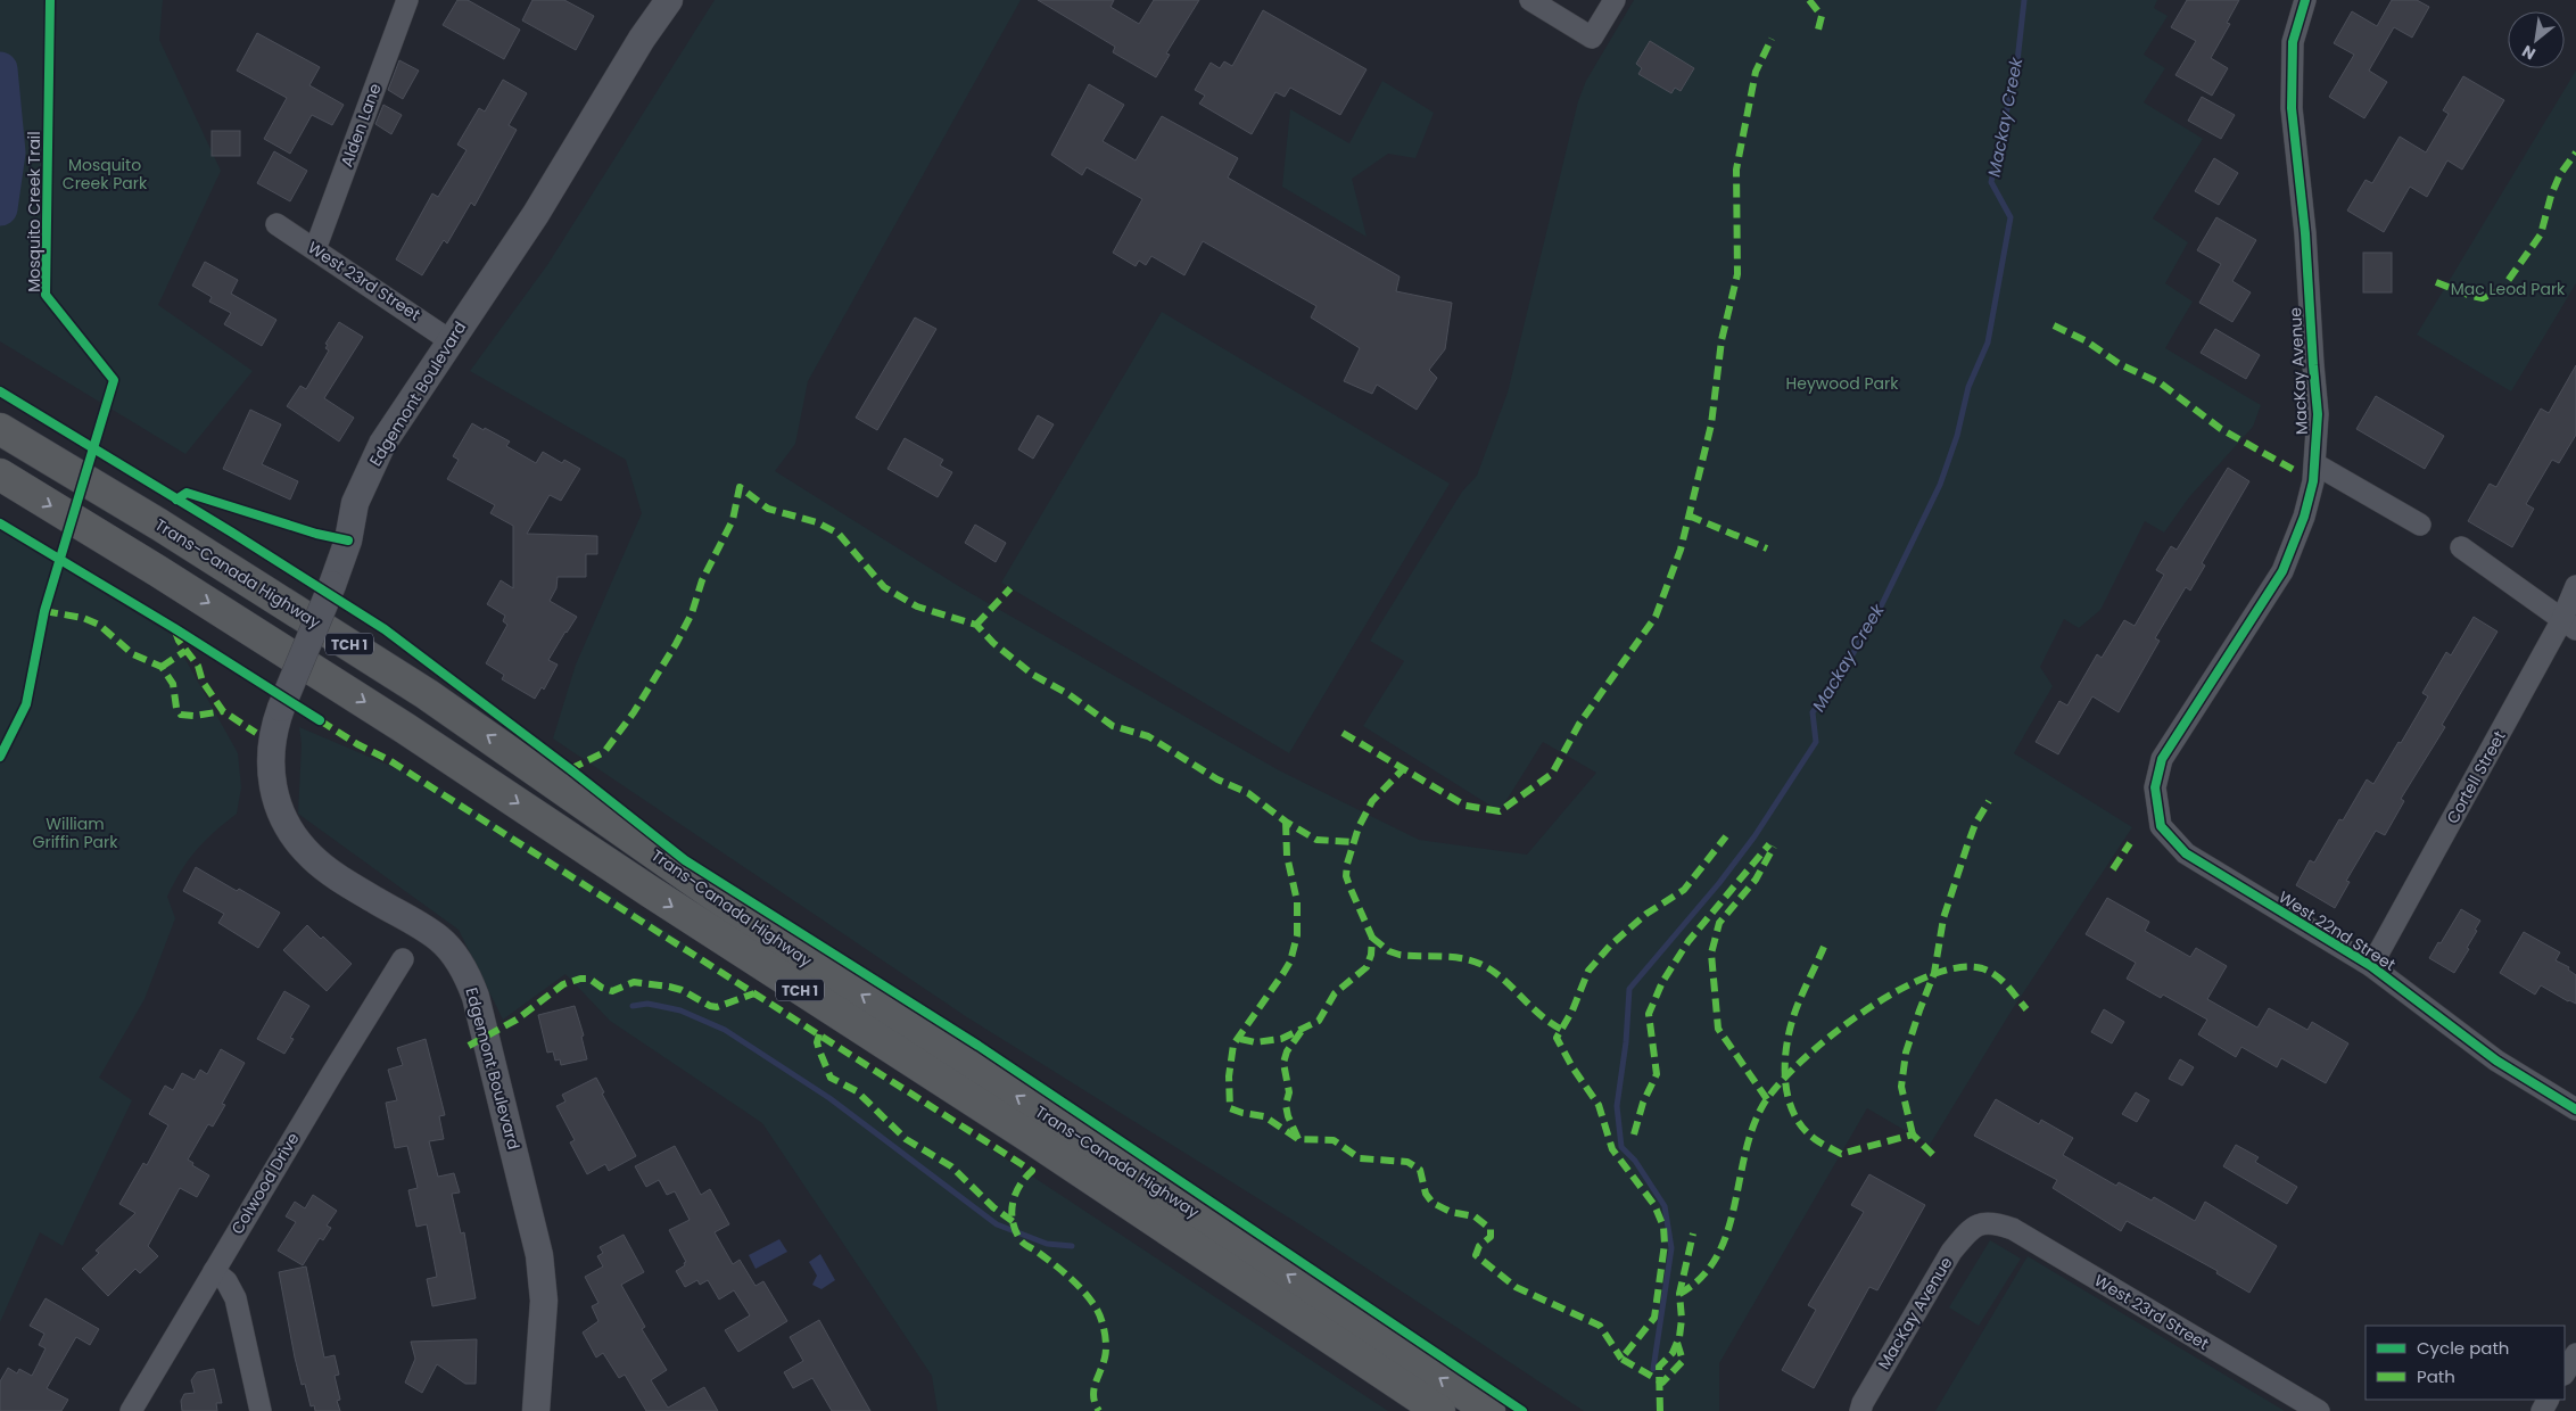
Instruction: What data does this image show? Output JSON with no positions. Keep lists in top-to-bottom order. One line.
{"streets":{"highway":["Trans-Canada Highway","TCH 1"],"street":["Alden Lane","West 23rd Street","MacKay Avenue","Edgemont Boulevard","Cortell Street","West 22nd Street","Colwood Drive"],"cycle path":["Mosquito Creek Trail"]},"crossings":[["Alden Lane","West 23rd Street"],["West 23rd Street","MacKay Avenue"],["West 23rd Street","Edgemont Boulevard"],["MacKay Avenue","West 22nd Street"],["Cortell Street","West 22nd Street"]],"water":["Mackay Creek"],"parks":["Mosquito Creek Park","Mac Leod Park","Heywood Park","William Griffin Park"],"legend":["Cycle path","Path"],"north":"bottom left"}
